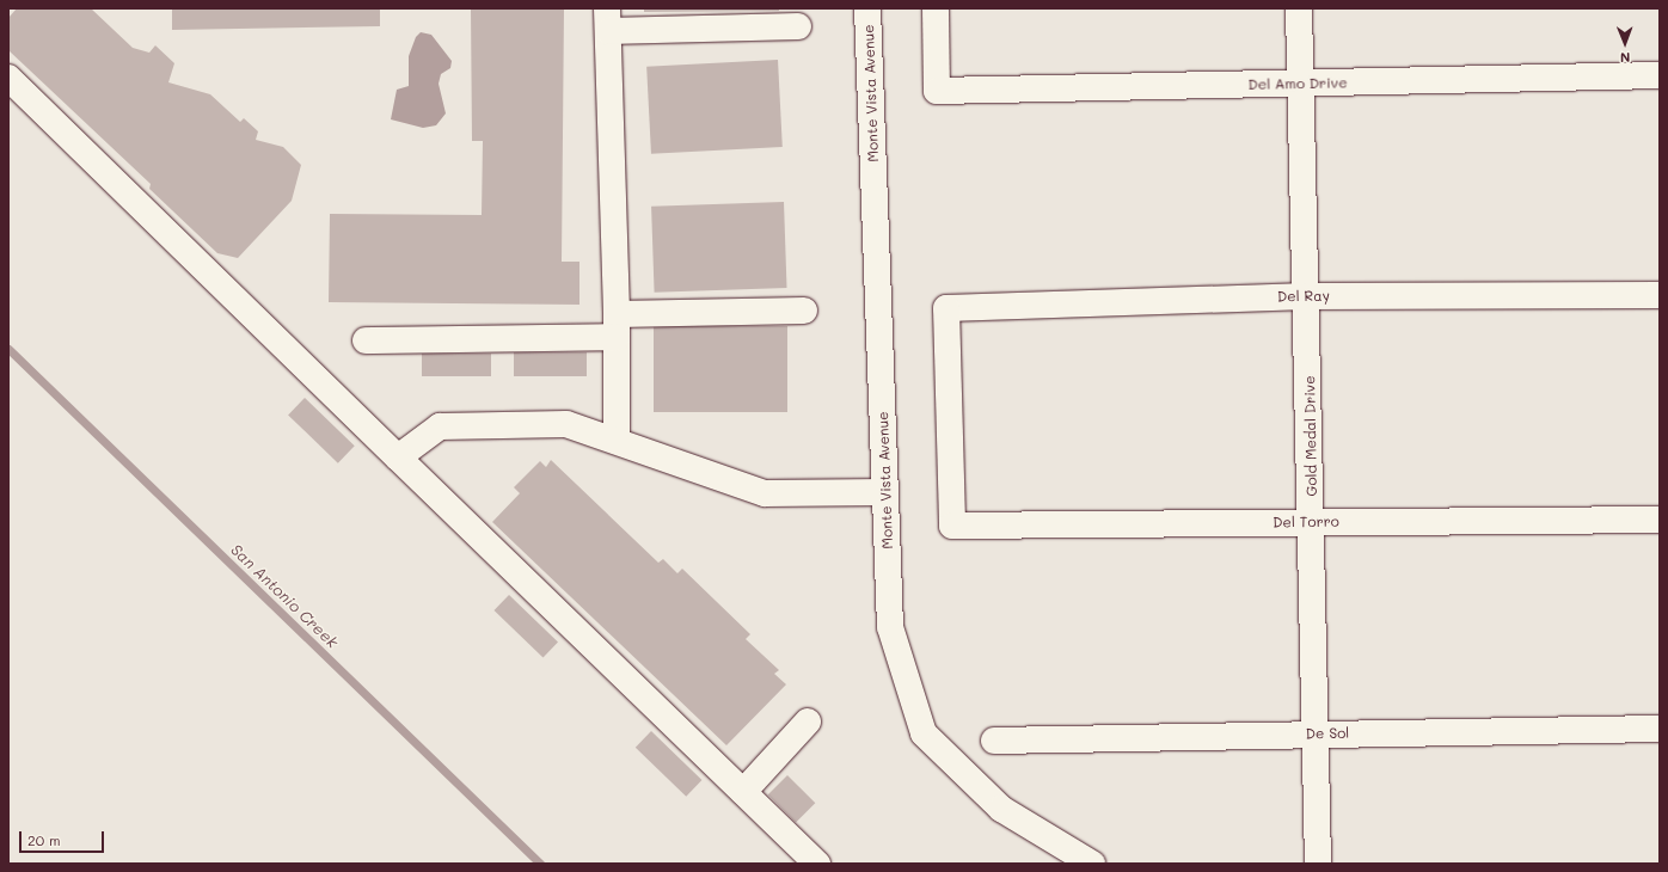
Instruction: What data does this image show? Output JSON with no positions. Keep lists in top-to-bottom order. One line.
{"streets":{"street":["Del Amo Drive","Monte Vista Avenue","Del Ray","Gold Medal Drive","Del Torro","De Sol"]},"crossings":[["Del Amo Drive","Gold Medal Drive"],["Del Ray","Gold Medal Drive"],["Del Ray","Del Torro"],["Gold Medal Drive","Del Torro"],["Gold Medal Drive","De Sol"]],"water":["San Antonio Creek"],"scale_bar":"20 m","north":"bottom"}
